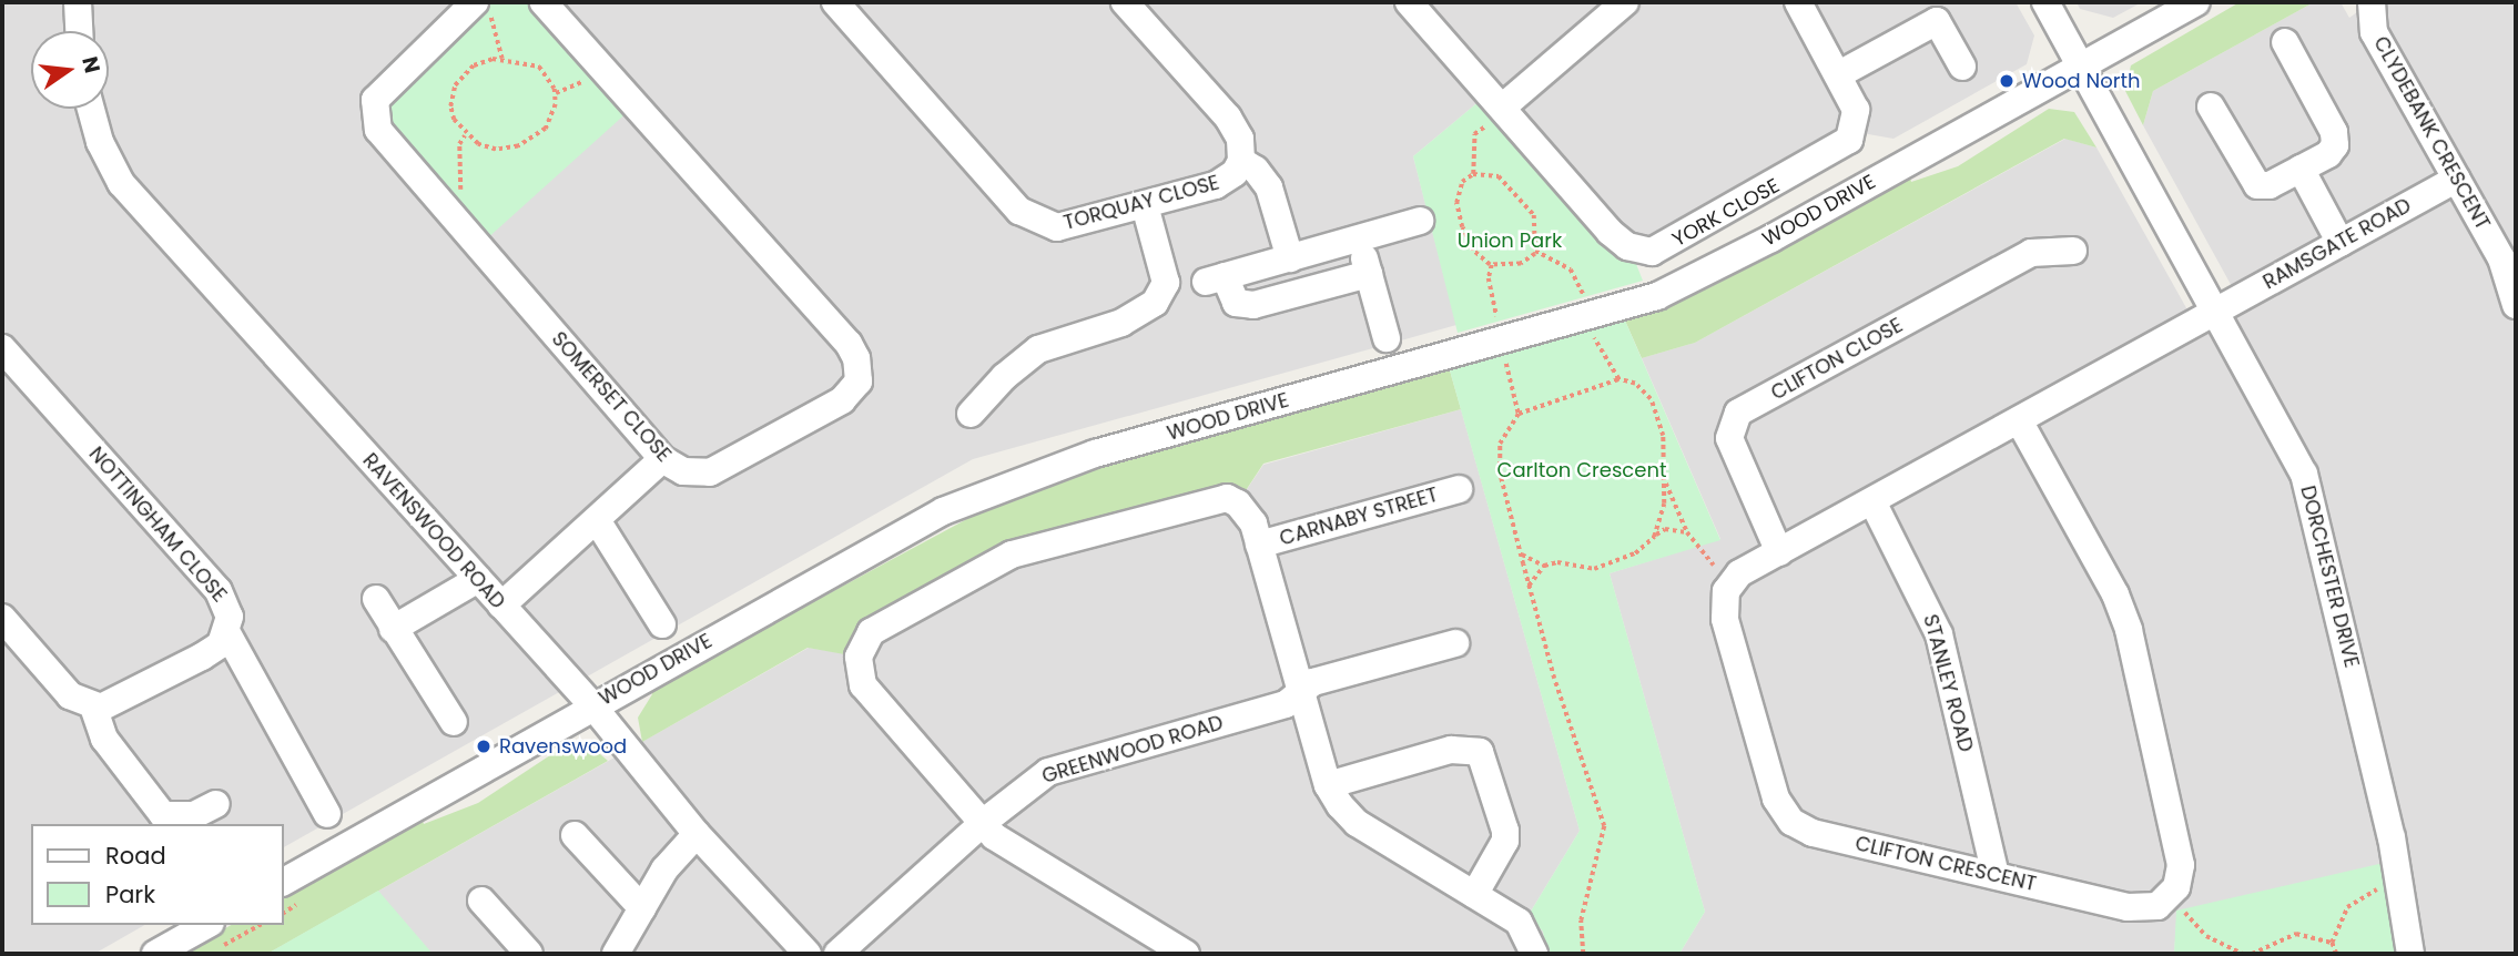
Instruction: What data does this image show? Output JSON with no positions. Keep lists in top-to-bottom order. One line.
{"streets":{"street":["CLYDEBANK CRESCENT","TORQUAY CLOSE","WOOD DRIVE","YORK CLOSE","RAMSGATE ROAD","CLIFTON CLOSE","SOMERSET CLOSE","CARNABY STREET","NOTTINGHAM CLOSE","RAVENSWOOD ROAD","DORCHESTER DRIVE","STANLEY ROAD","GREENWOOD ROAD","CLIFTON CRESCENT"]},"crossings":[["CLYDEBANK CRESCENT","RAMSGATE ROAD"],["WOOD DRIVE","RAVENSWOOD ROAD"],["WOOD DRIVE","DORCHESTER DRIVE"],["RAMSGATE ROAD","DORCHESTER DRIVE"],["STANLEY ROAD","CLIFTON CRESCENT"]],"parks":["Union Park","Carlton Crescent"],"places":["Wood North","Ravenswood"],"legend":["Road","Park"],"north":"right"}
